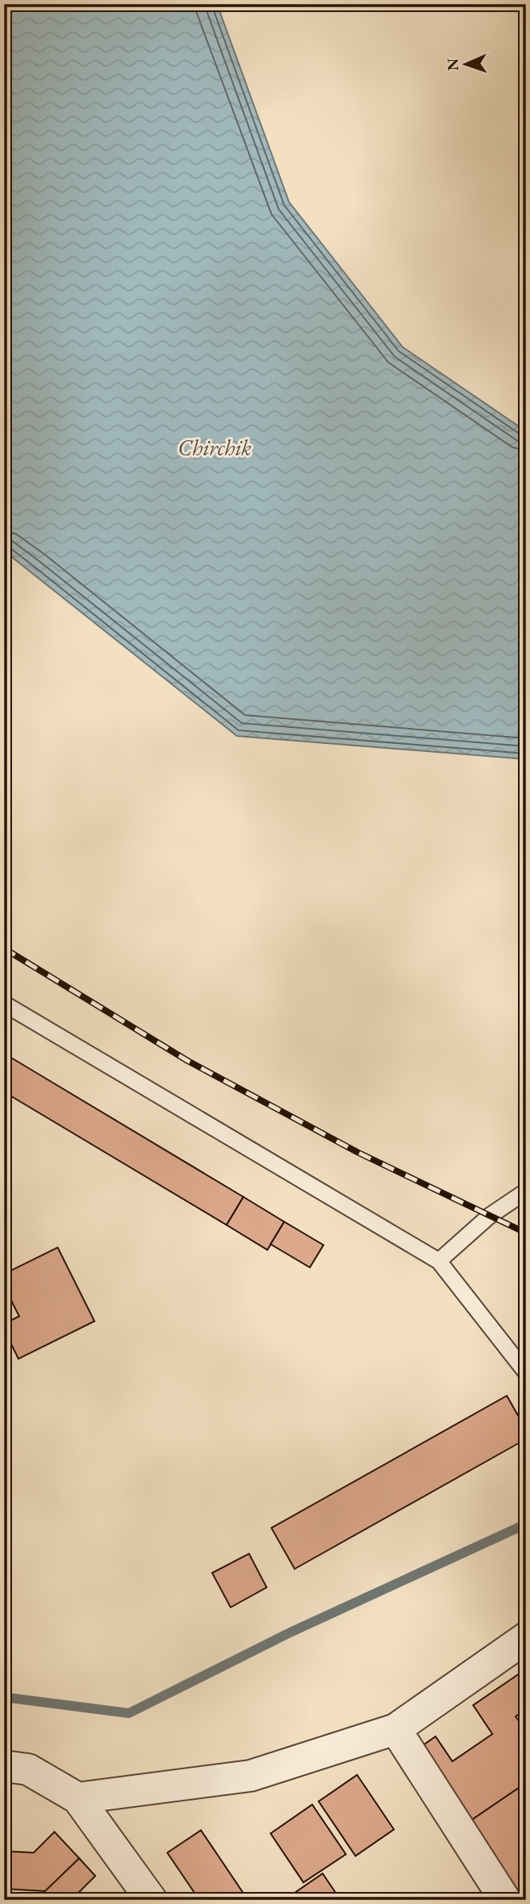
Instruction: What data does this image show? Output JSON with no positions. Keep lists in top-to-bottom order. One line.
{"water":["Chirchik"],"north":"left"}
